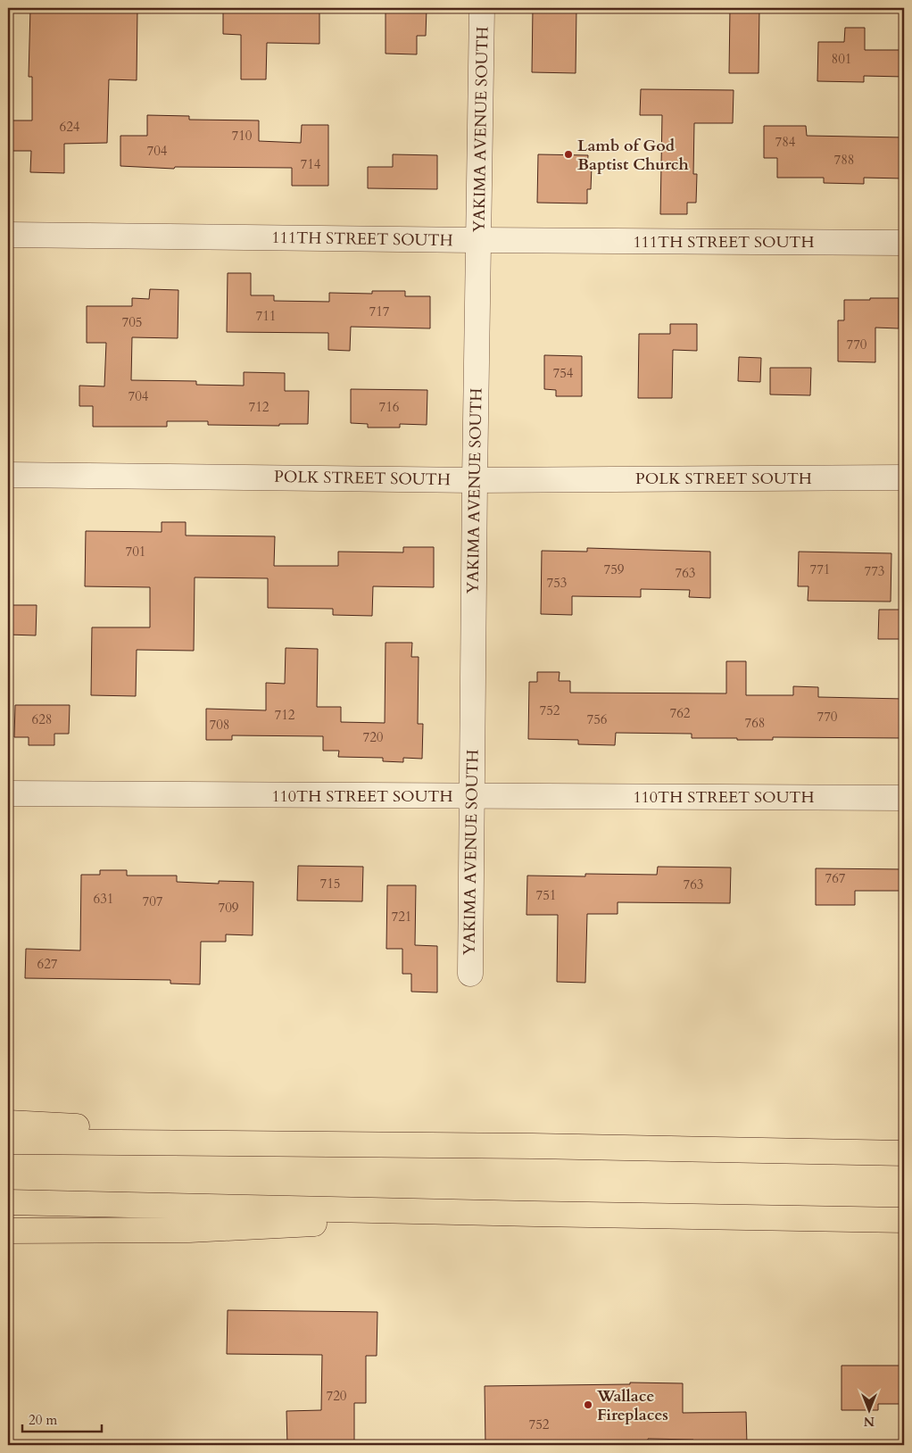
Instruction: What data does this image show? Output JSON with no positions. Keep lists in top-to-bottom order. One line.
{"streets":{"street":["YAKIMA AVENUE SOUTH","111TH STREET SOUTH","POLK STREET SOUTH","110TH STREET SOUTH"]},"crossings":[["YAKIMA AVENUE SOUTH","111TH STREET SOUTH"],["YAKIMA AVENUE SOUTH","POLK STREET SOUTH"],["YAKIMA AVENUE SOUTH","110TH STREET SOUTH"]],"places":["Lamb of God Baptist Church","Wallace Fireplaces"],"house_numbers":["801","624","710","784","704","788","714","717","711","705","770","754","704","712","716","701","759","771","773","763","753","752","762","712","770","628","756","768","708","720","767","715","763","751","631","707","709","721","627","720","752"],"scale_bar":"20 m","north":"bottom"}
